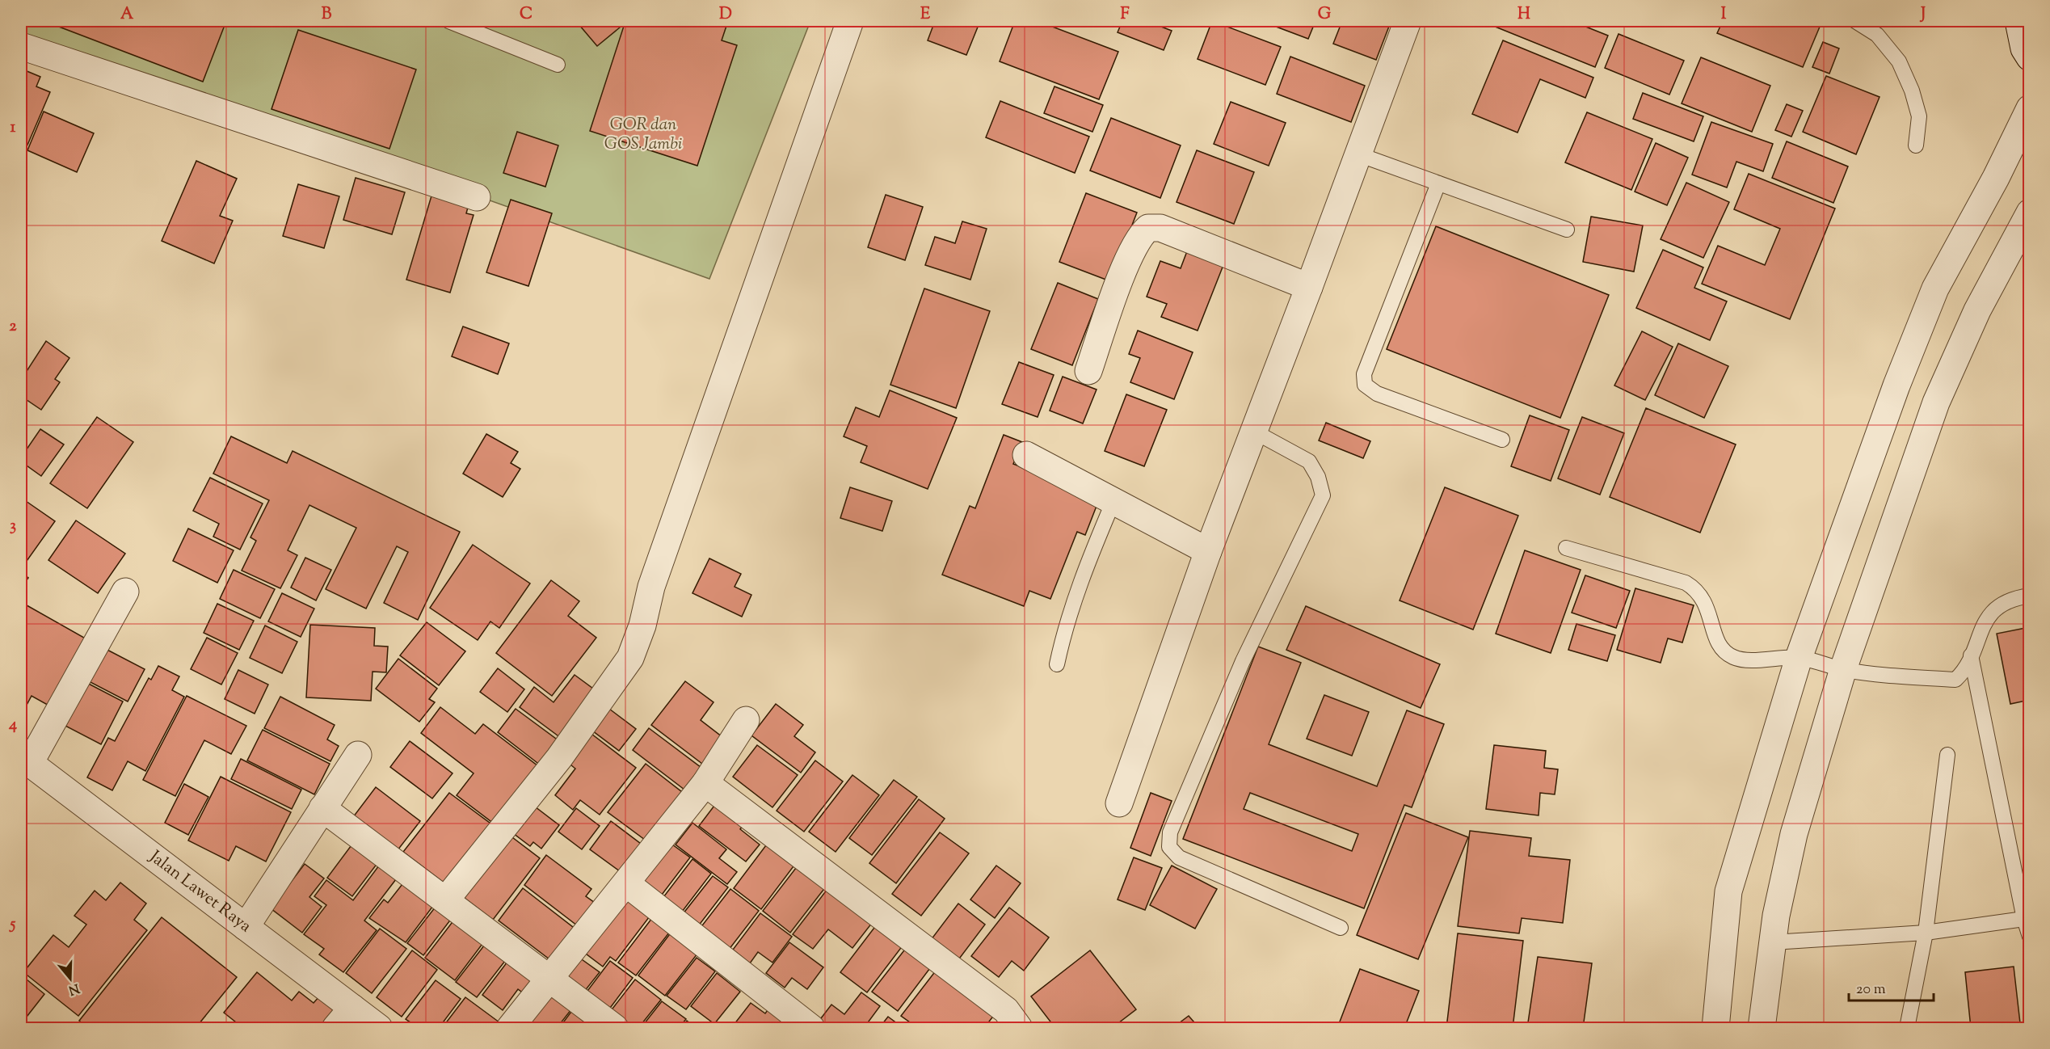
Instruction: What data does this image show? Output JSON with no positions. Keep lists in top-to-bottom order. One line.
{"streets":{"street":["Jalan Lawet Raya"]},"parks":["GOR dan GOS Jambi"],"scale_bar":"20 m","north":"bottom","grid":{"columns":["A","B","C","D","E","F","G","H","I","J"],"rows":["1","2","3","4","5"]}}
